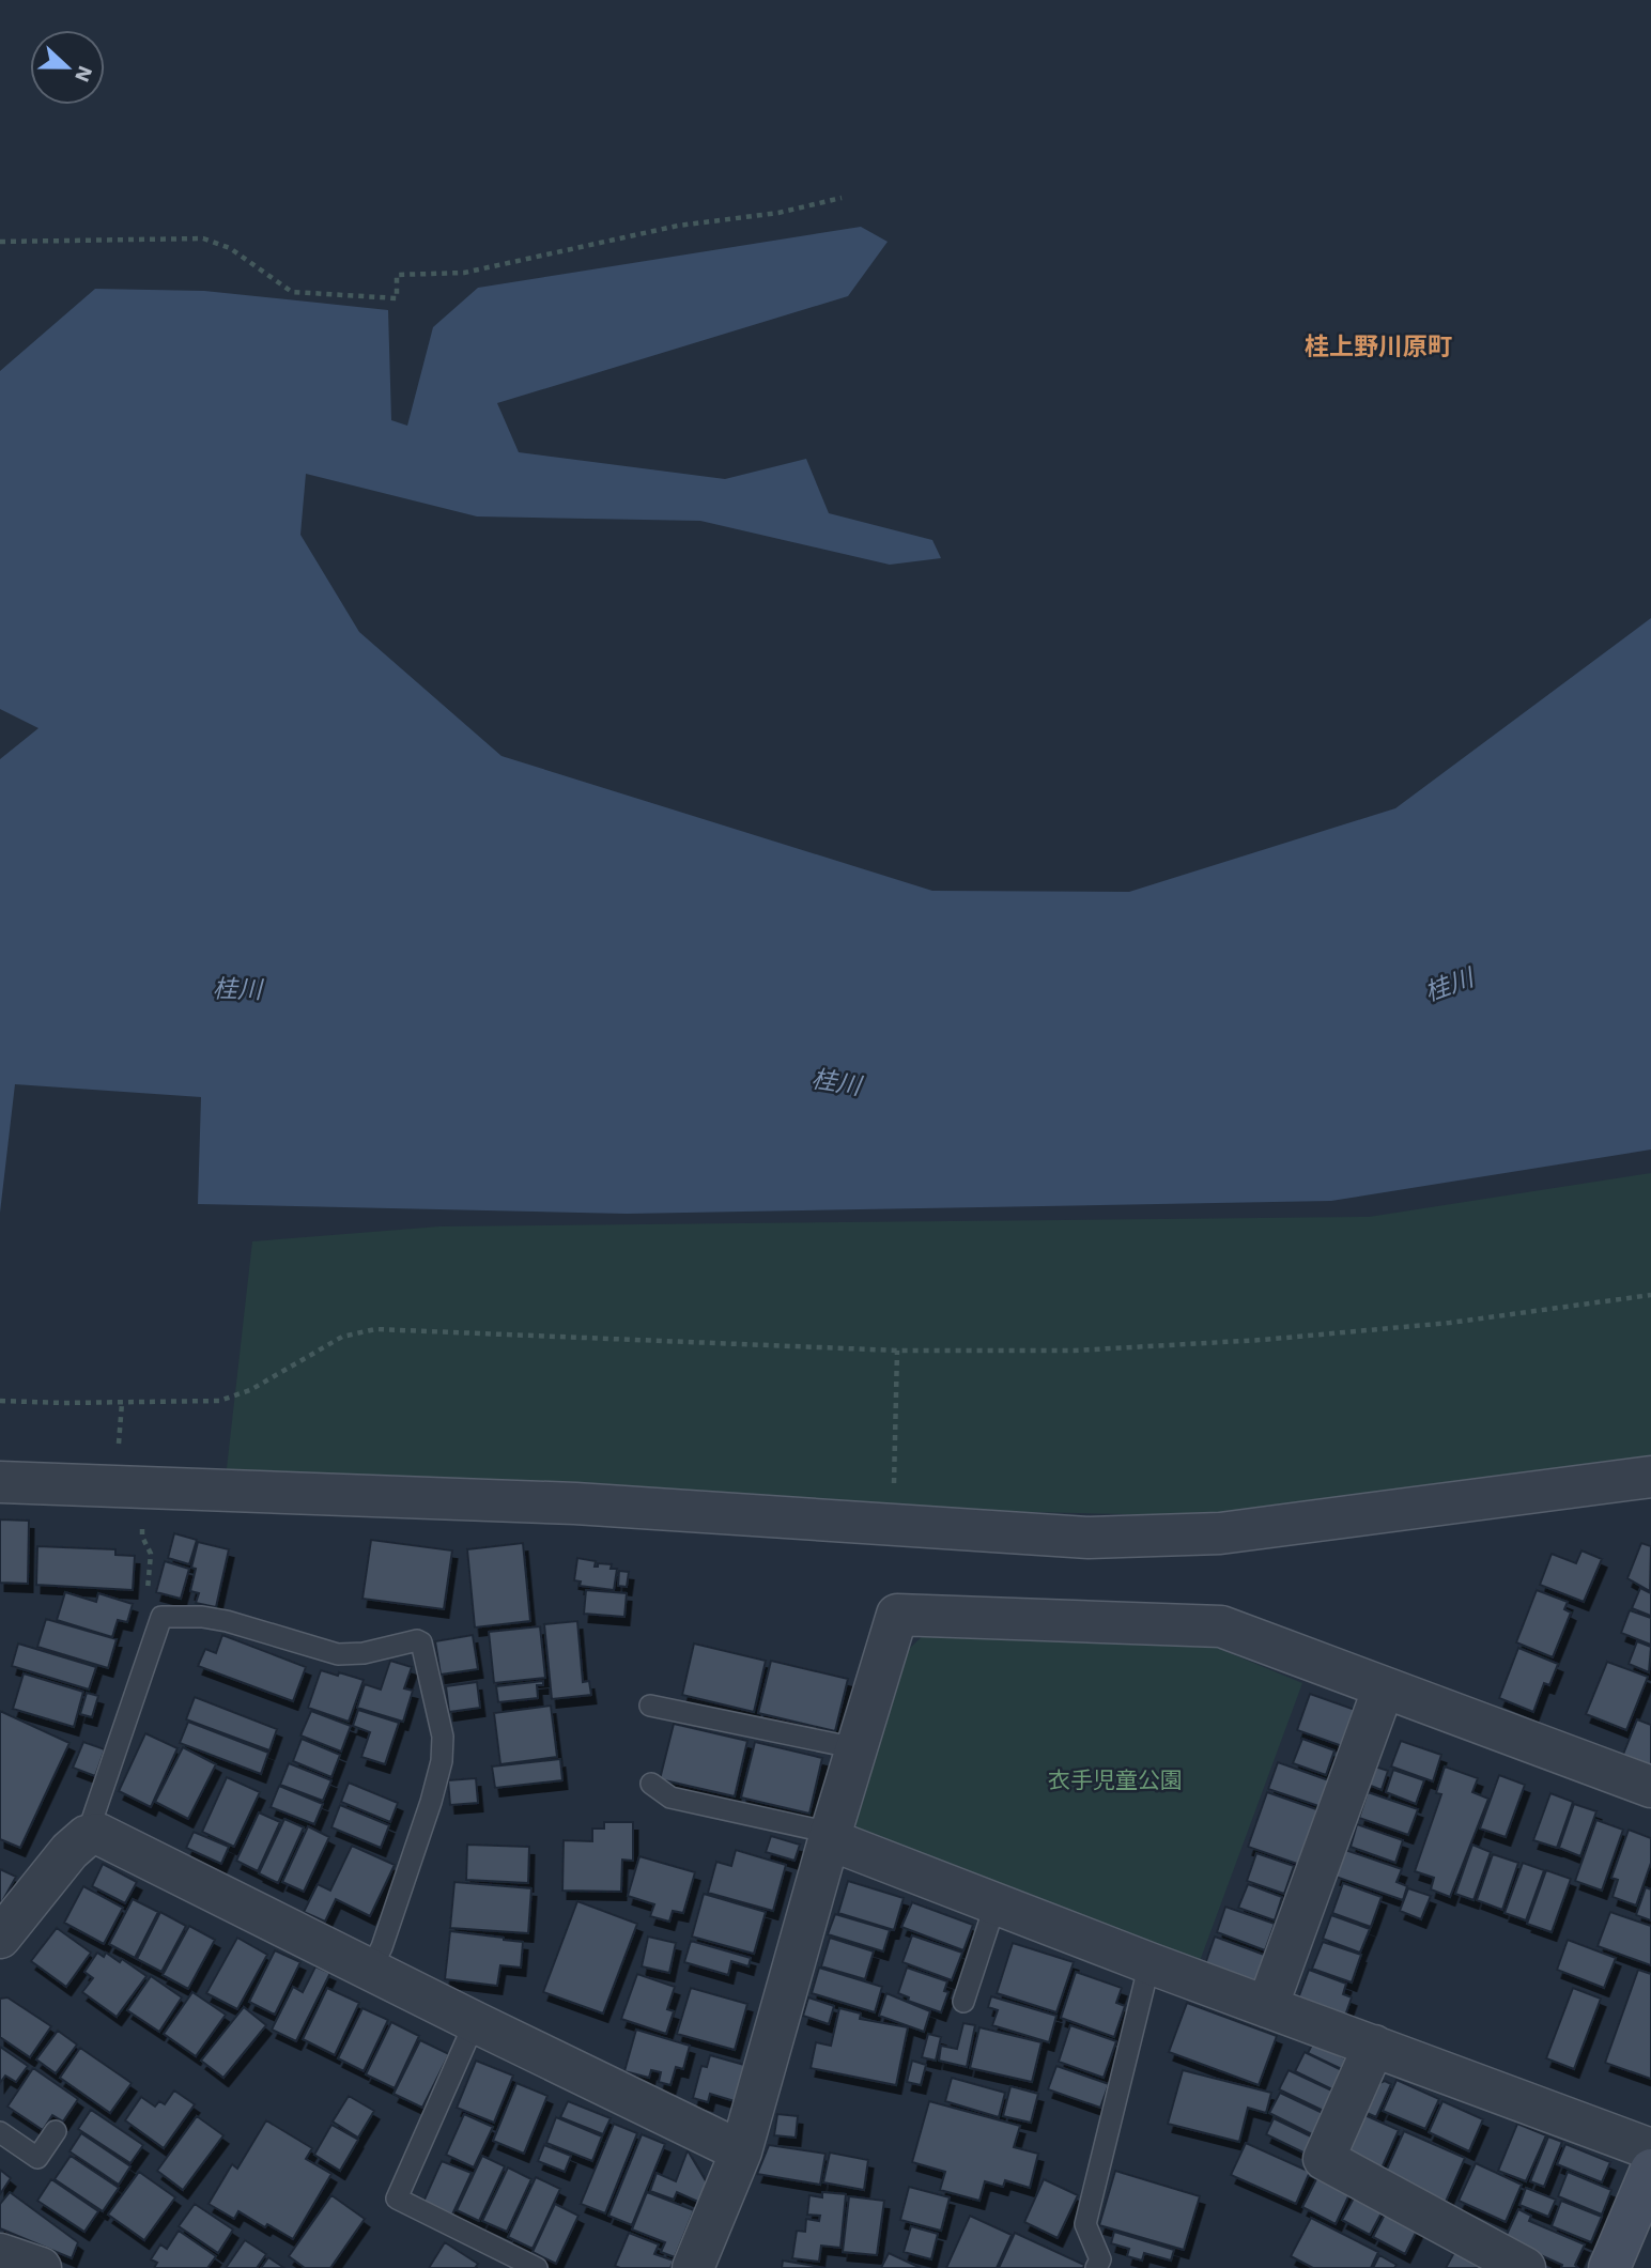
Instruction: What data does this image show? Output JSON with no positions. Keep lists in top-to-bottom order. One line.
{"districts":["桂上野川原町"],"water":["桂川"],"parks":["衣手児童公園"],"north":"right"}
